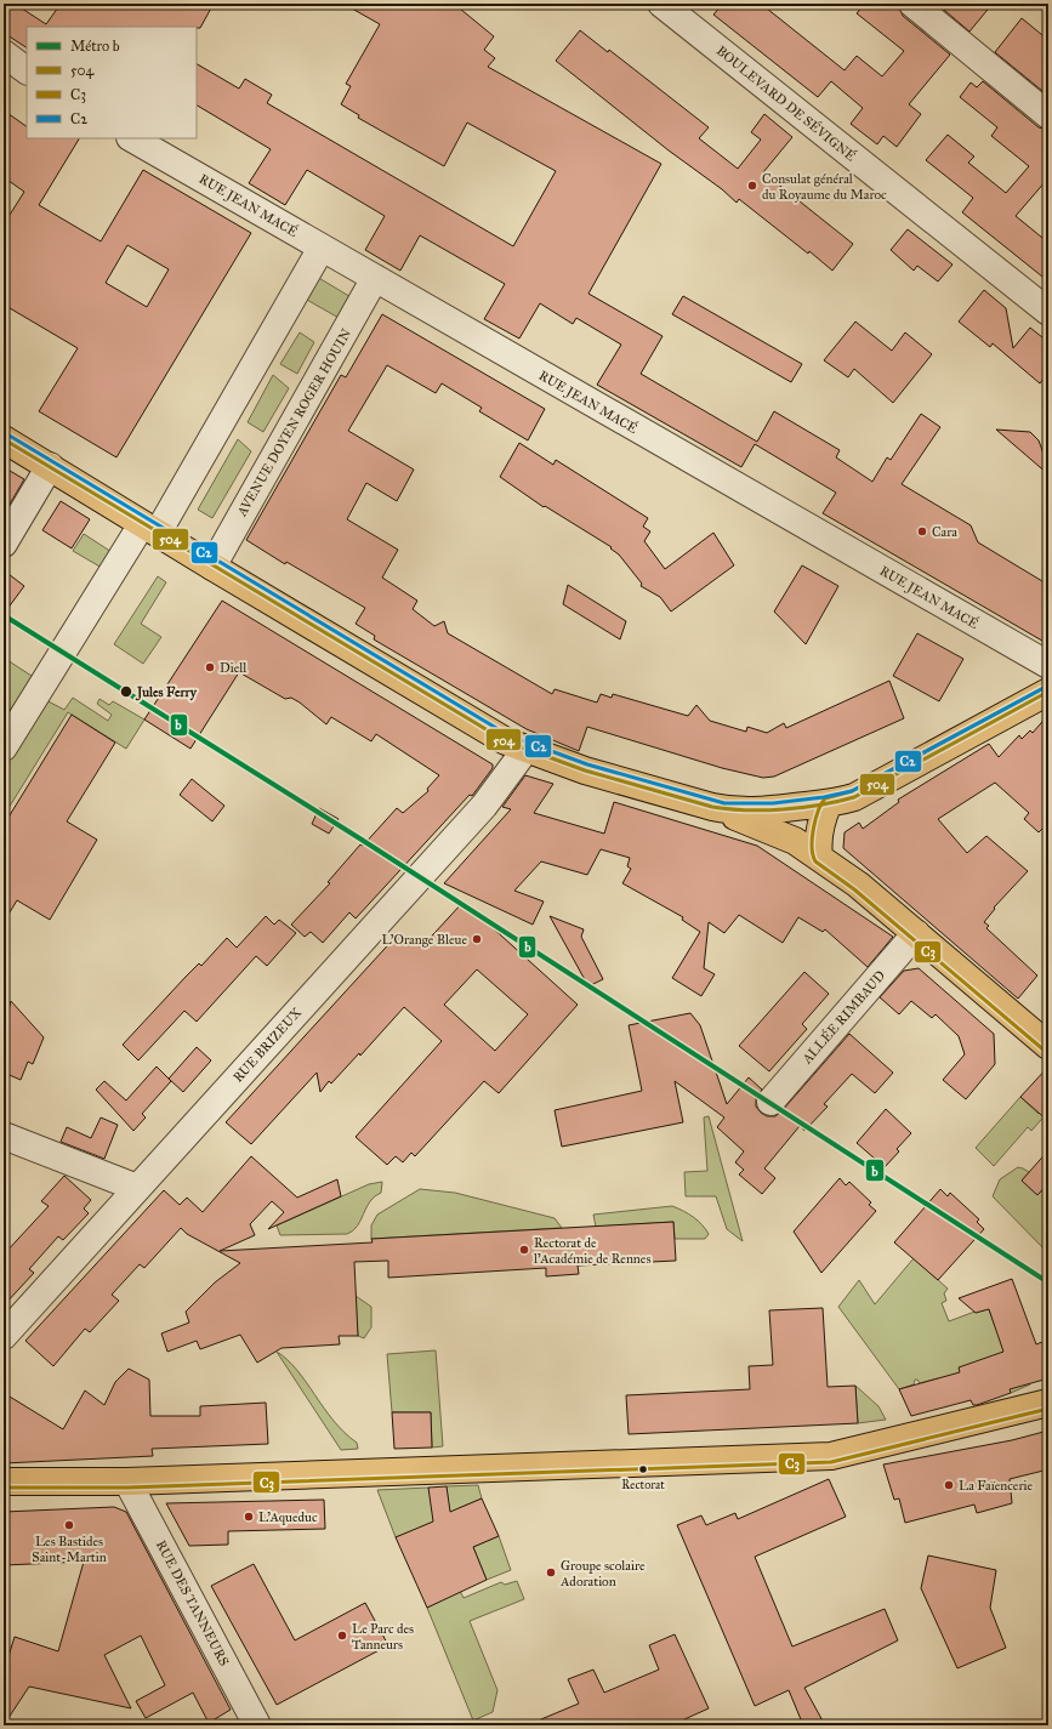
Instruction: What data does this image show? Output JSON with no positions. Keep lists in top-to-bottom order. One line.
{"streets":{"street":["BOULEVARD DE SÉVIGNÉ","RUE JEAN MACÉ","AVENUE DOYEN ROGER HOUIN","ALLÉE RIMBAUD","RUE BRIZEUX","RUE DES TANNEURS"]},"crossings":[["RUE JEAN MACÉ","AVENUE DOYEN ROGER HOUIN"]],"places":["Consulat général du Royaume du Maroc","Cara","Diell","Jules Ferry","L'Orange Bleue","Rectorat de l'Académie de Rennes","Rectorat","La Faïencerie","L'Aqueduc","Les Bastides Saint-Martin","Groupe scolaire Adoration","Le Parc des Tanneurs"],"lines":["transit line C2","transit line 504","metro line b","transit line C3"],"legend":["Métro b","504","C3","C2"]}
